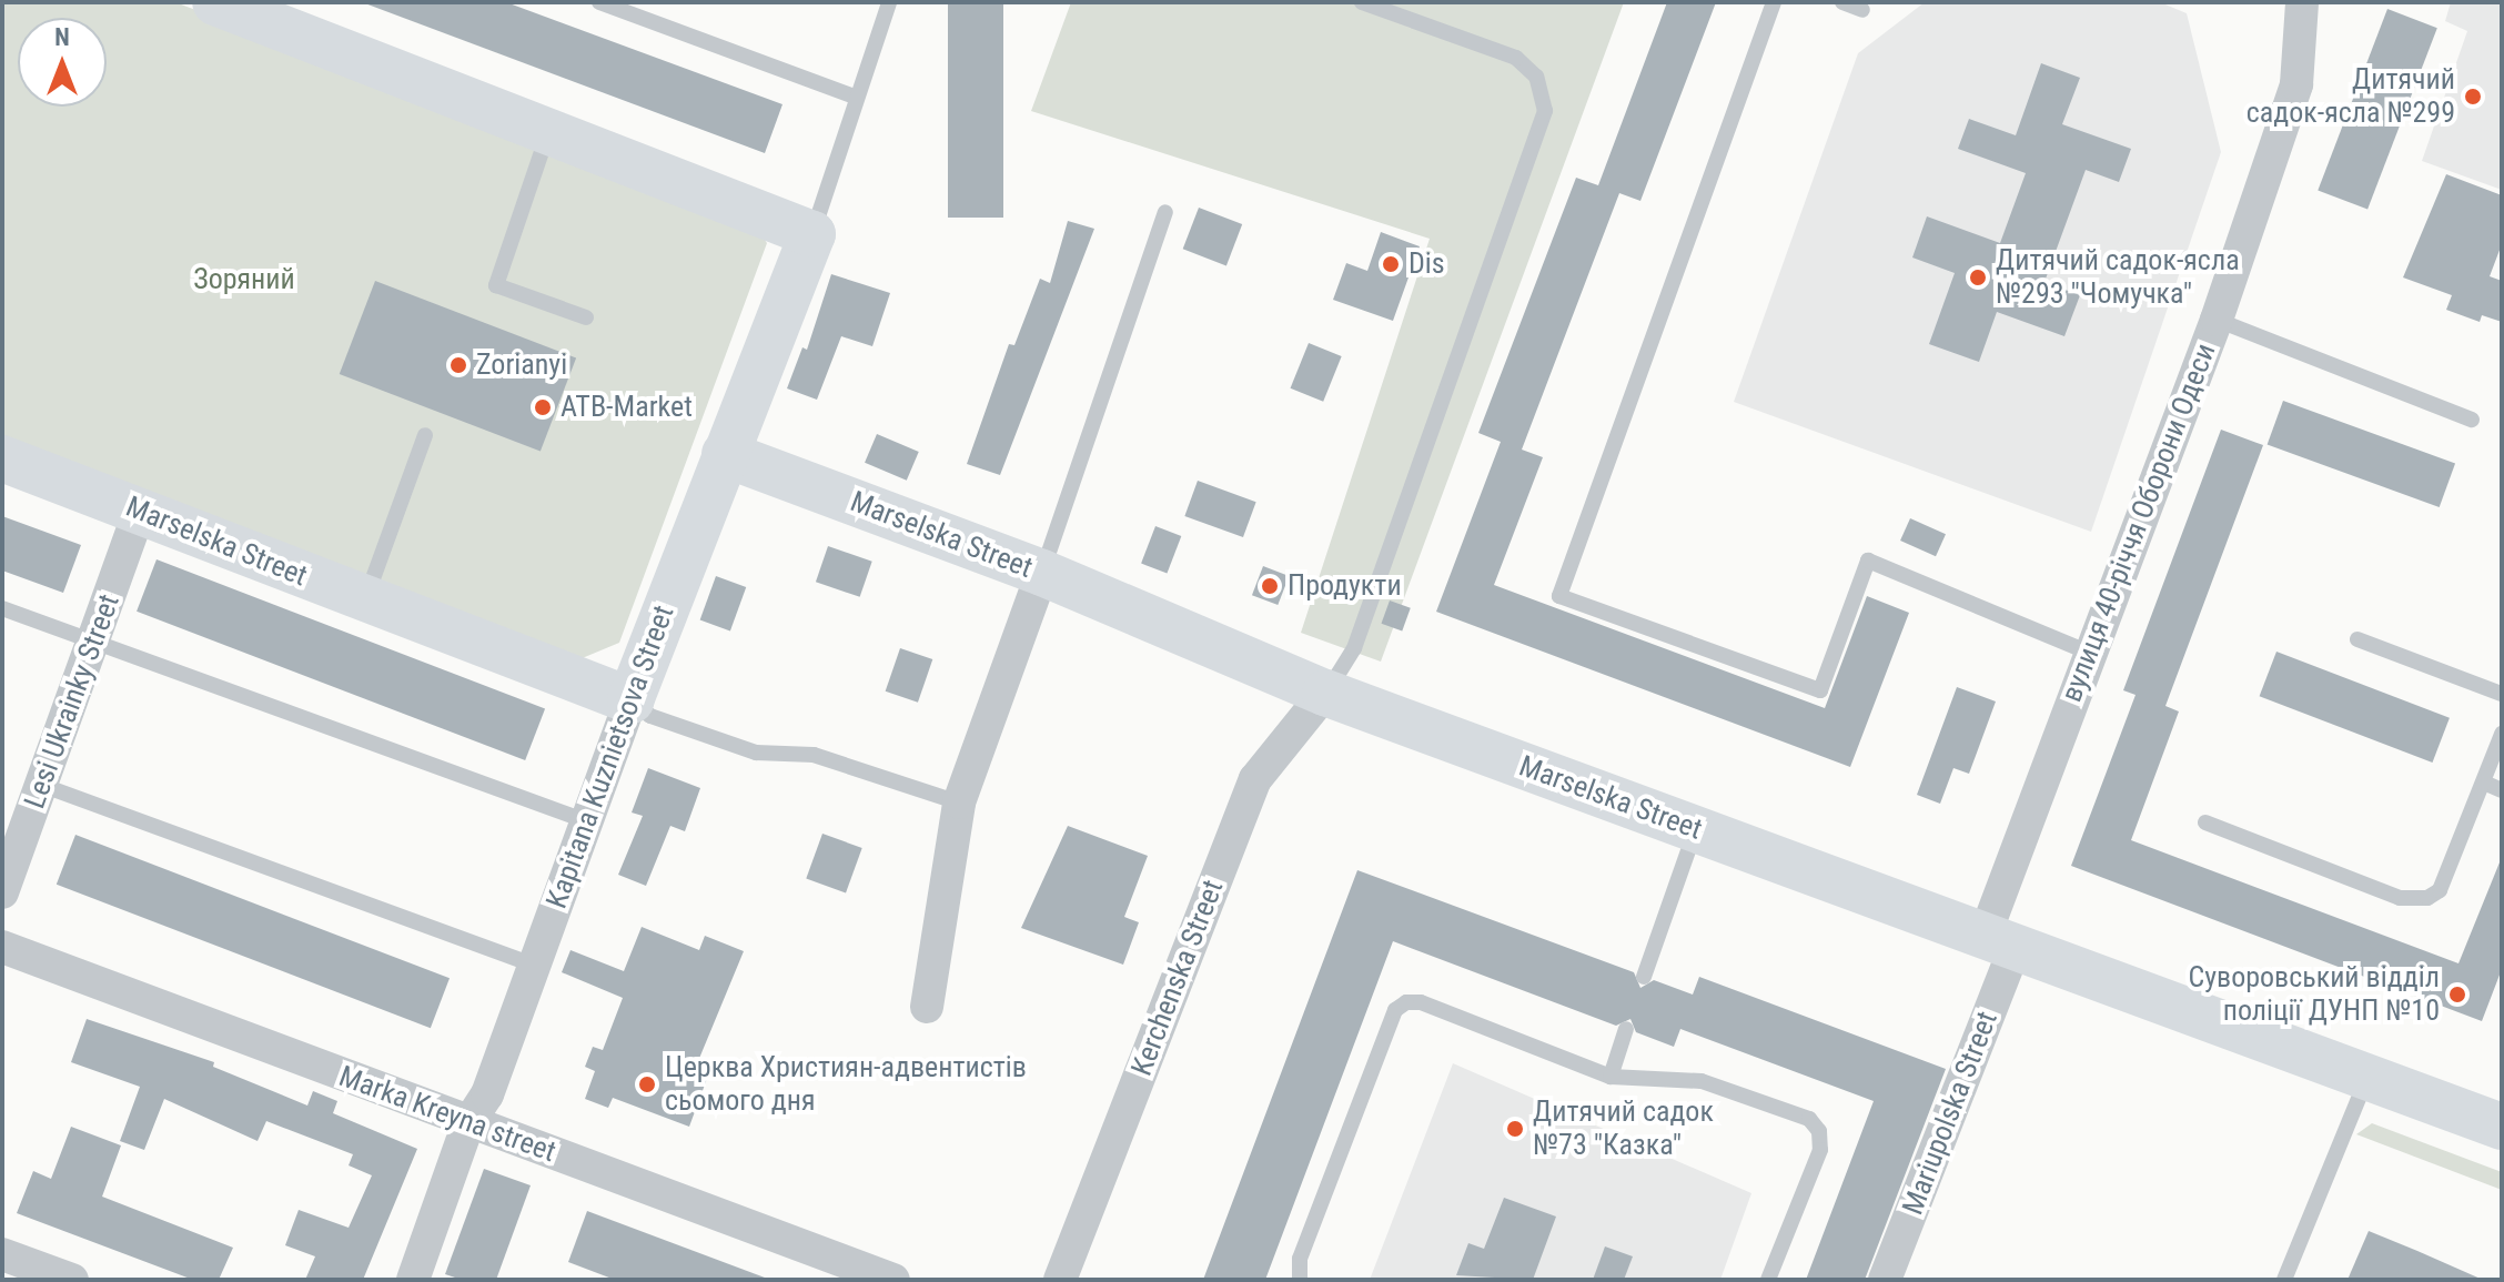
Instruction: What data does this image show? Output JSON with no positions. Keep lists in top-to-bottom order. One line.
{"streets":{"street":["вулиця 40-річчя Оборони Одеси","Marselska Street","Lesi Ukrainky Street","Kapitana Kuznietsova Street","Kerchenska Street","Mariupolska Street","Marka Kreyna street"]},"crossings":[["вулиця 40-річчя Оборони Одеси","Marselska Street"],["вулиця 40-річчя Оборони Одеси","Mariupolska Street"],["Marselska Street","Lesi Ukrainky Street"],["Marselska Street","Kapitana Kuznietsova Street"],["Marselska Street","Kerchenska Street"],["Marselska Street","Mariupolska Street"],["Kapitana Kuznietsova Street","Marka Kreyna street"]],"parks":["Зоряний"],"places":["Дитячий садок-ясла №299","Dis","Дитячий садок-ясла №293 \"Чомучка\"","Zorianyi","ATB-Market","Продукти","Суворовський відділ поліції ДУНП №10","Церква Християн-адвентистів сьомого дня","Дитячий садок №73 \"Казка\""],"north":"top"}
